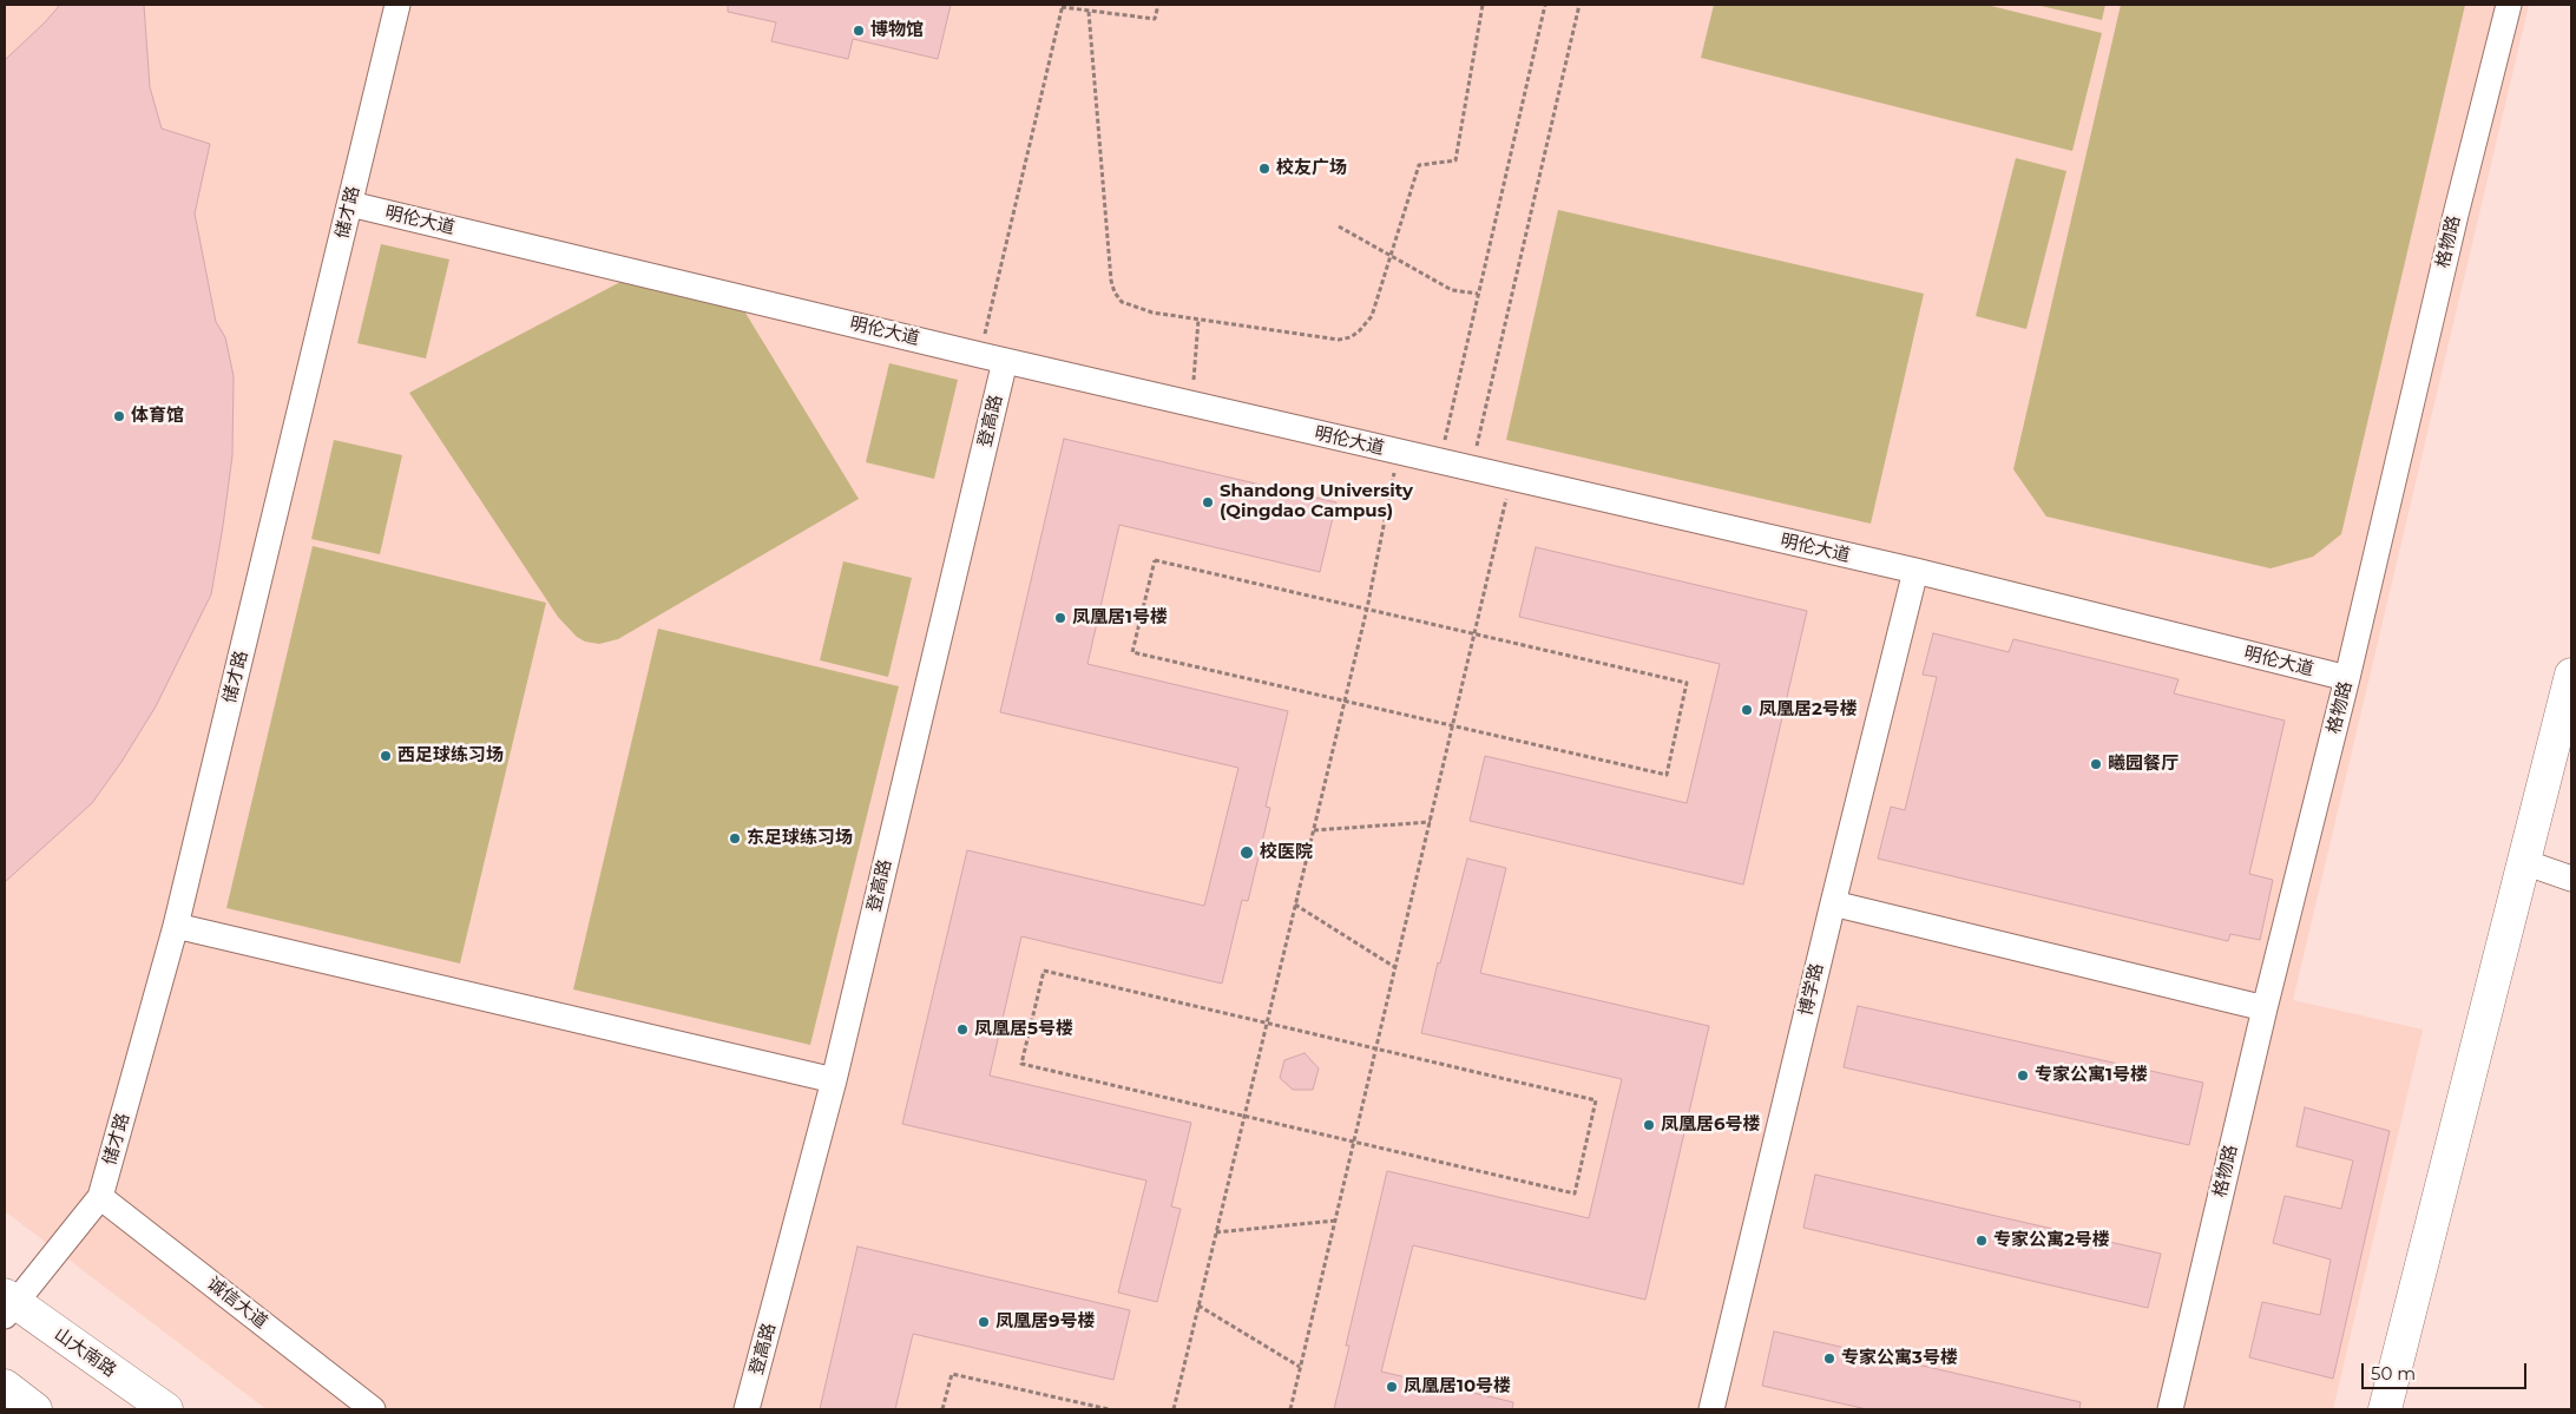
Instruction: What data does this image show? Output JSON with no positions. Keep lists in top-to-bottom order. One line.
{"streets":{"main road":["山大南路"],"street":["储才路","明伦大道","格物路","登高路","博学路","诚信大道"]},"crossings":[["储才路","明伦大道"],["储才路","诚信大道"],["储才路","山大南路"],["明伦大道","格物路"],["明伦大道","登高路"],["明伦大道","博学路"]],"places":["博物馆","校友广场","体育馆","Shandong University (Qingdao Campus)","凤凰居1号楼","凤凰居2号楼","西足球练习场","曦园餐厅","东足球练习场","校医院","凤凰居5号楼","专家公寓1号楼","凤凰居6号楼","专家公寓2号楼","凤凰居9号楼","专家公寓3号楼","凤凰居10号楼"],"scale_bar":"50 m"}
